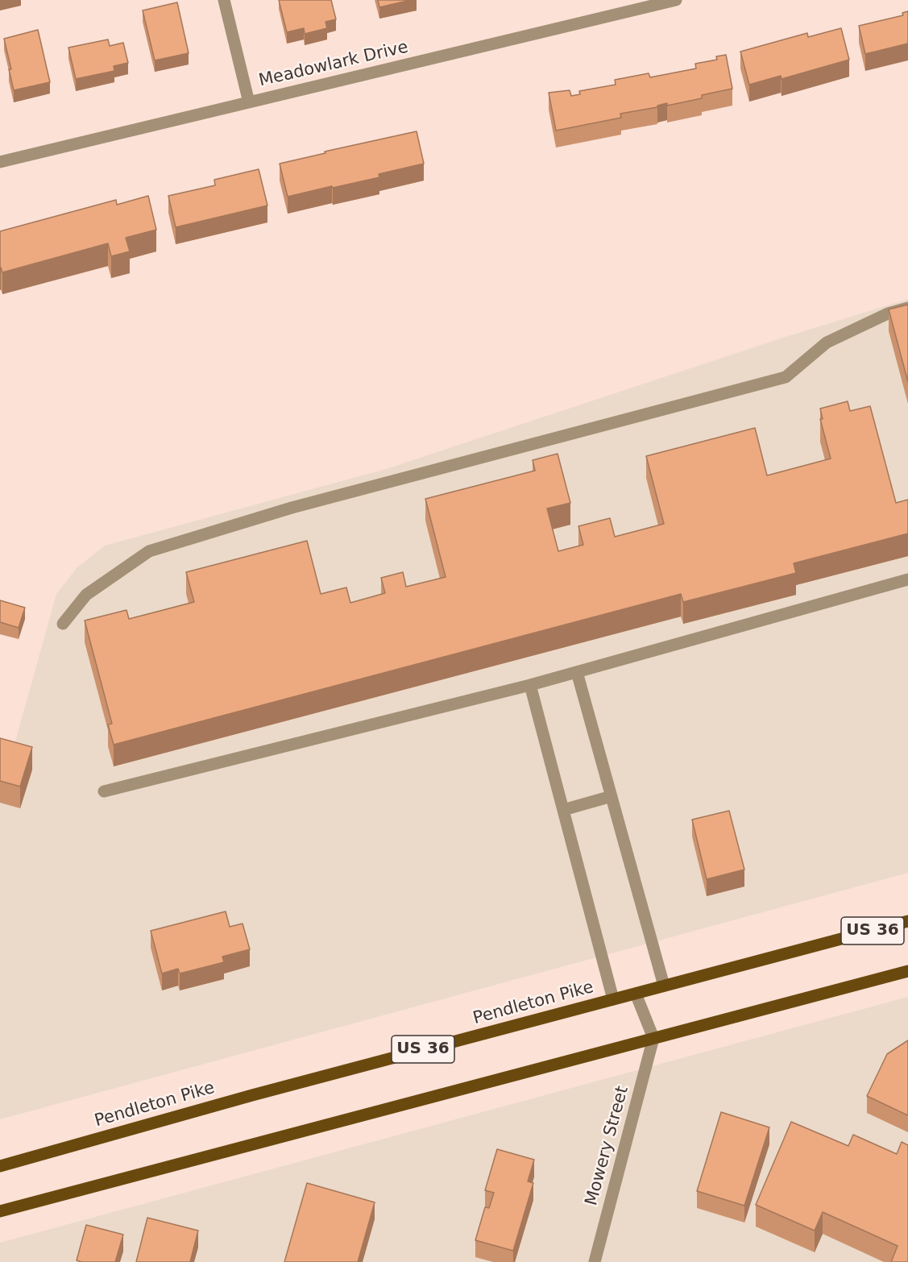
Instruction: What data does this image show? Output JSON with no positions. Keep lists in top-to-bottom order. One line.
{"streets":{"main road":["US 36","Pendleton Pike"],"street":["Meadowlark Drive","Mowery Street"]}}
